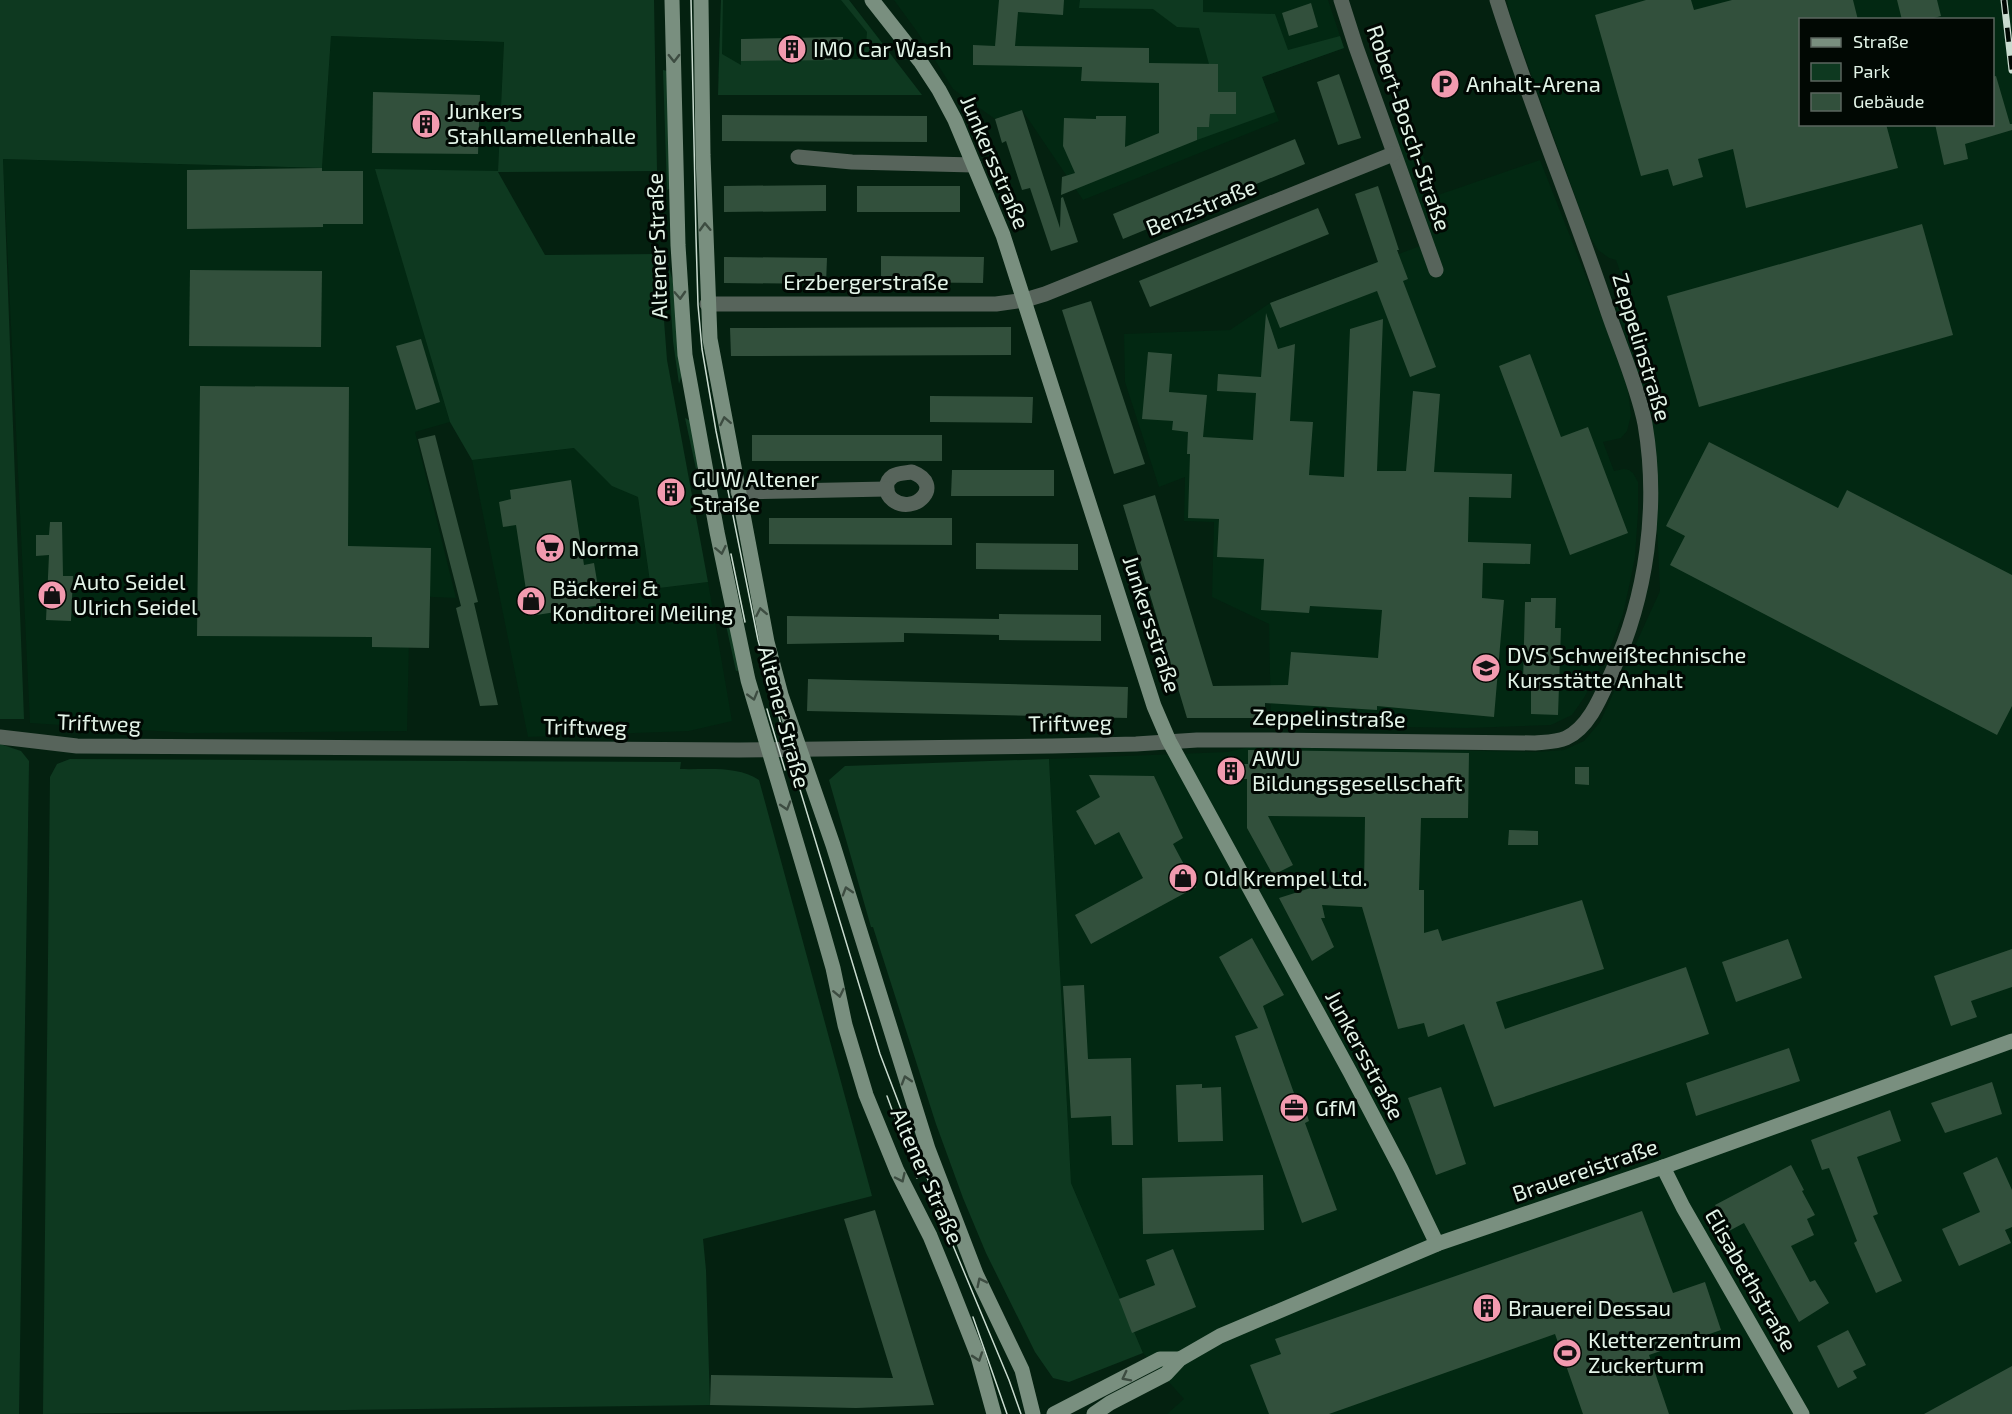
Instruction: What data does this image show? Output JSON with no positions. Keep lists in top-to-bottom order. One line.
{"streets":{"main road":["Junkersstraße","Altener Straße","Brauereistraße","Elisabethstraße"],"street":["Robert-Bosch-Straße","Benzstraße","Erzbergerstraße","Zeppelinstraße","Triftweg"]},"crossings":[["Robert-Bosch-Straße","Benzstraße"],["Junkersstraße","Benzstraße"],["Junkersstraße","Erzbergerstraße"],["Junkersstraße","Zeppelinstraße"],["Junkersstraße","Triftweg"],["Junkersstraße","Brauereistraße"],["Benzstraße","Erzbergerstraße"],["Altener Straße","Erzbergerstraße"],["Altener Straße","Triftweg"],["Zeppelinstraße","Triftweg"],["Brauereistraße","Elisabethstraße"]],"places":{"building":["IMO Car Wash","Junkers Stahllamellenhalle","GUW Altener Straße","AWU Bildungsgesellschaft","Brauerei Dessau"],"parking":["Anhalt-Arena"],"supermarket":["Norma"],"shop":["Auto Seidel Ulrich Seidel","Bäckerei & Konditorei Meiling","Old Krempel Ltd."],"school or university":["DVS Schweißtechnische Kursstätte Anhalt"],"office":["GfM"],"sports":["Kletterzentrum Zuckerturm"]},"legend":["Straße","Park","Gebäude"]}
